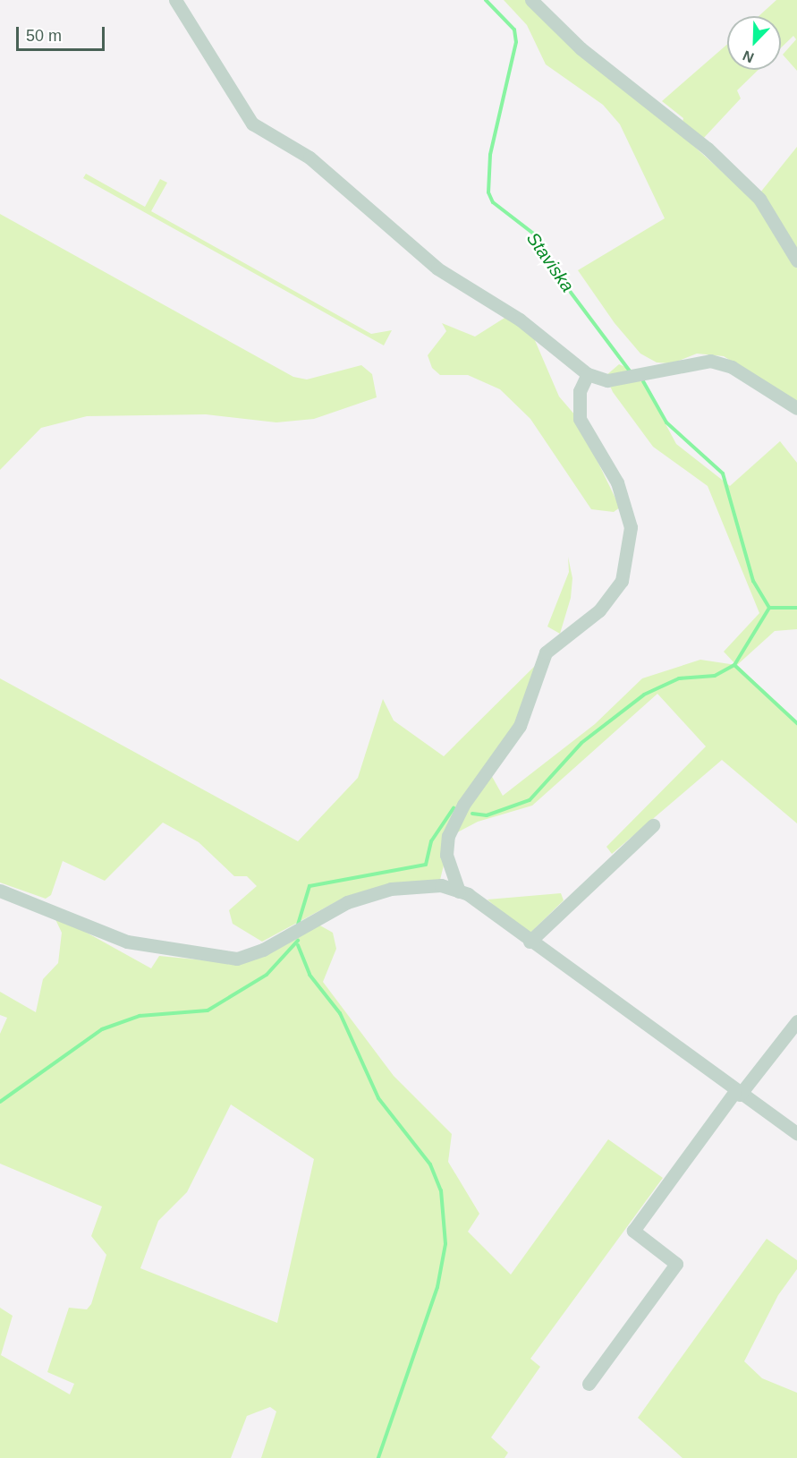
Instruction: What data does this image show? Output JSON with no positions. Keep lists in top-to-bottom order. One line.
{"water":["Staviska"],"scale_bar":"50 m","north":"bottom left"}
